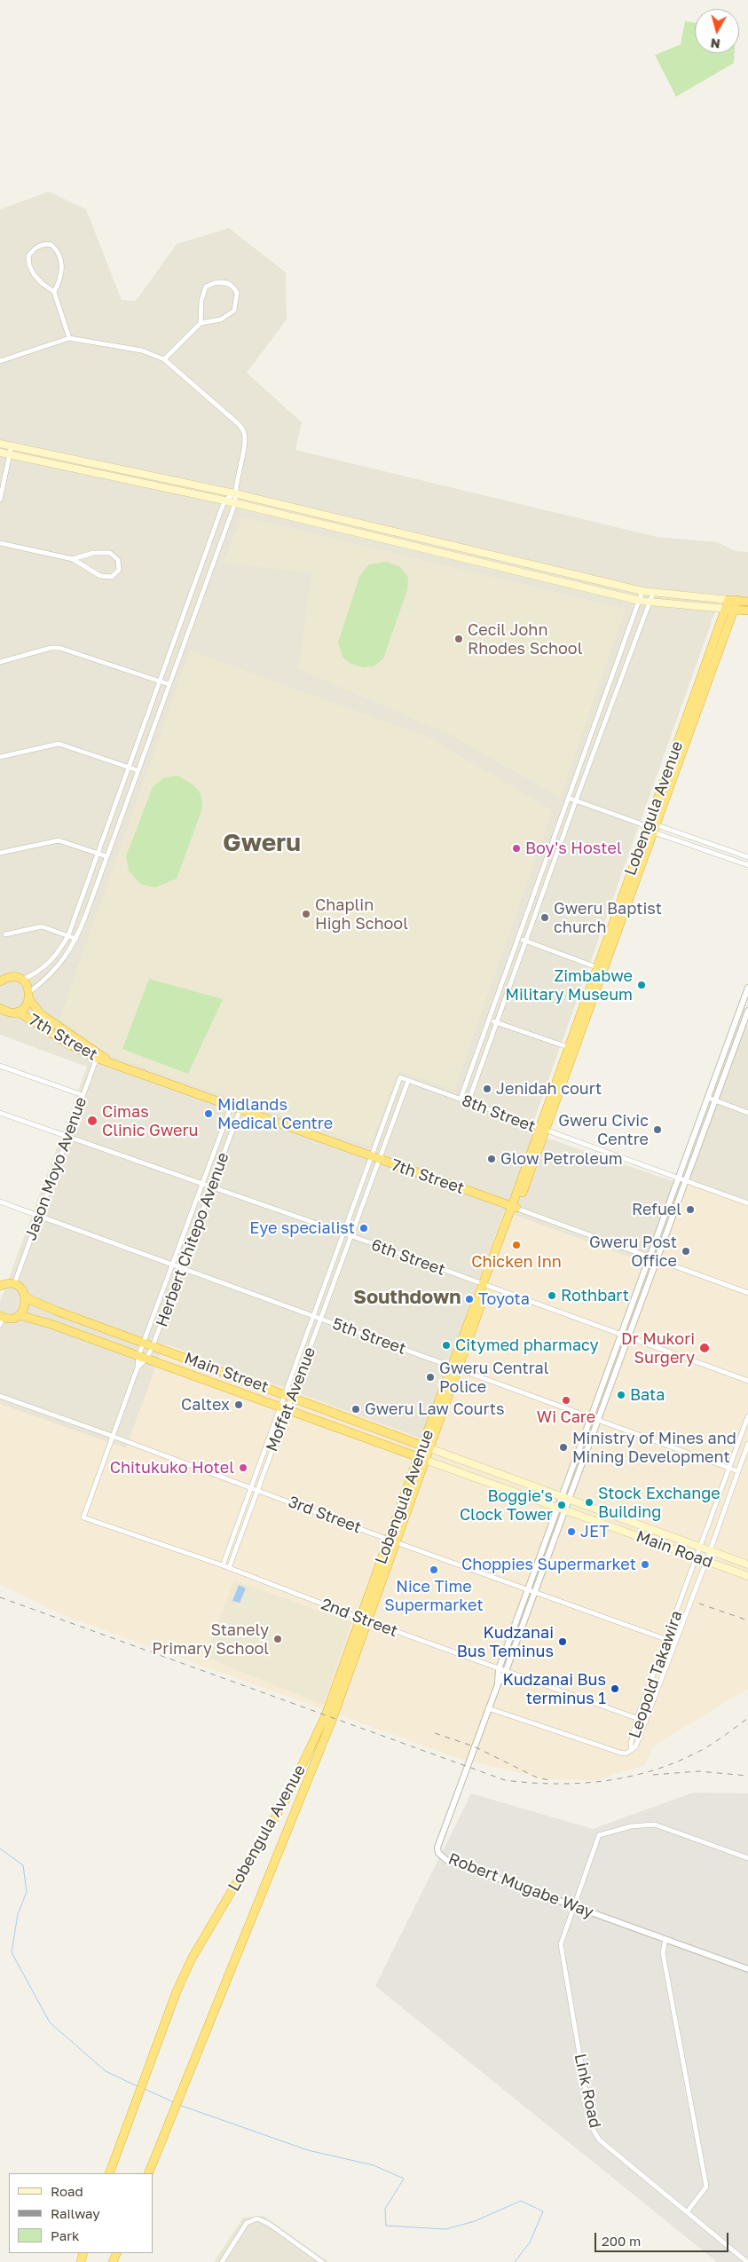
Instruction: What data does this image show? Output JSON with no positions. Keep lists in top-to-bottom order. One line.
{"streets":{"highway":["Lobengula Avenue","7th Street","Main Street"],"main road":["Main Road"],"street":["8th Street","Jason Moyo Avenue","Herbert Chitepo Avenue","6th Street","5th Street","Moffat Avenue","3rd Street","2nd Street","Leopold Takawira","Robert Mugabe Way","Link Road"]},"crossings":[["Lobengula Avenue","7th Street"],["Lobengula Avenue","8th Street"],["Lobengula Avenue","6th Street"],["Lobengula Avenue","5th Street"],["Lobengula Avenue","Main Street"],["Lobengula Avenue","3rd Street"],["Lobengula Avenue","Main Road"],["Lobengula Avenue","2nd Street"],["7th Street","Jason Moyo Avenue"],["7th Street","Herbert Chitepo Avenue"],["7th Street","Moffat Avenue"],["7th Street","Robert Mugabe Way"],["8th Street","Moffat Avenue"],["8th Street","Robert Mugabe Way"],["Jason Moyo Avenue","6th Street"],["Jason Moyo Avenue","5th Street"],["Jason Moyo Avenue","Main Street"],["Herbert Chitepo Avenue","6th Street"],["Herbert Chitepo Avenue","5th Street"],["Herbert Chitepo Avenue","Main Street"],["Herbert Chitepo Avenue","3rd Street"],["Herbert Chitepo Avenue","2nd Street"],["6th Street","Moffat Avenue"],["6th Street","Robert Mugabe Way"],["5th Street","Moffat Avenue"],["5th Street","Leopold Takawira"],["5th Street","Robert Mugabe Way"],["Main Street","Moffat Avenue"],["Main Street","Main Road"],["Moffat Avenue","3rd Street"],["Moffat Avenue","2nd Street"],["3rd Street","Leopold Takawira"],["3rd Street","Robert Mugabe Way"],["Main Road","Leopold Takawira"],["Main Road","Robert Mugabe Way"],["2nd Street","Leopold Takawira"],["2nd Street","Robert Mugabe Way"],["Robert Mugabe Way","Link Road"]],"districts":["Gweru","Southdown"],"places":["Cecil John Rhodes School","Boy's Hostel","Chaplin High School","Gweru Baptist church","Zimbabwe Military Museum","Jenidah court","Midlands Medical Centre","Cimas Clinic Gweru","Gweru Civic Centre","Glow Petroleum","Refuel","Eye specialist","Chicken Inn","Gweru Post Office","Rothbart","Toyota","Citymed pharmacy","Dr Mukori Surgery","Gweru Central Police","Bata","Wi Care","Caltex","Gweru Law Courts","Ministry of Mines and Mining Development","Chitukuko Hotel","Stock Exchange Building","Boggie's Clock Tower","JET","Choppies Supermarket","Nice Time Supermarket","Stanely Primary School","Kudzanai Bus Teminus","Kudzanai Bus terminus 1"],"legend":["Road","Railway","Park"],"scale_bar":"200 m","north":"bottom"}
